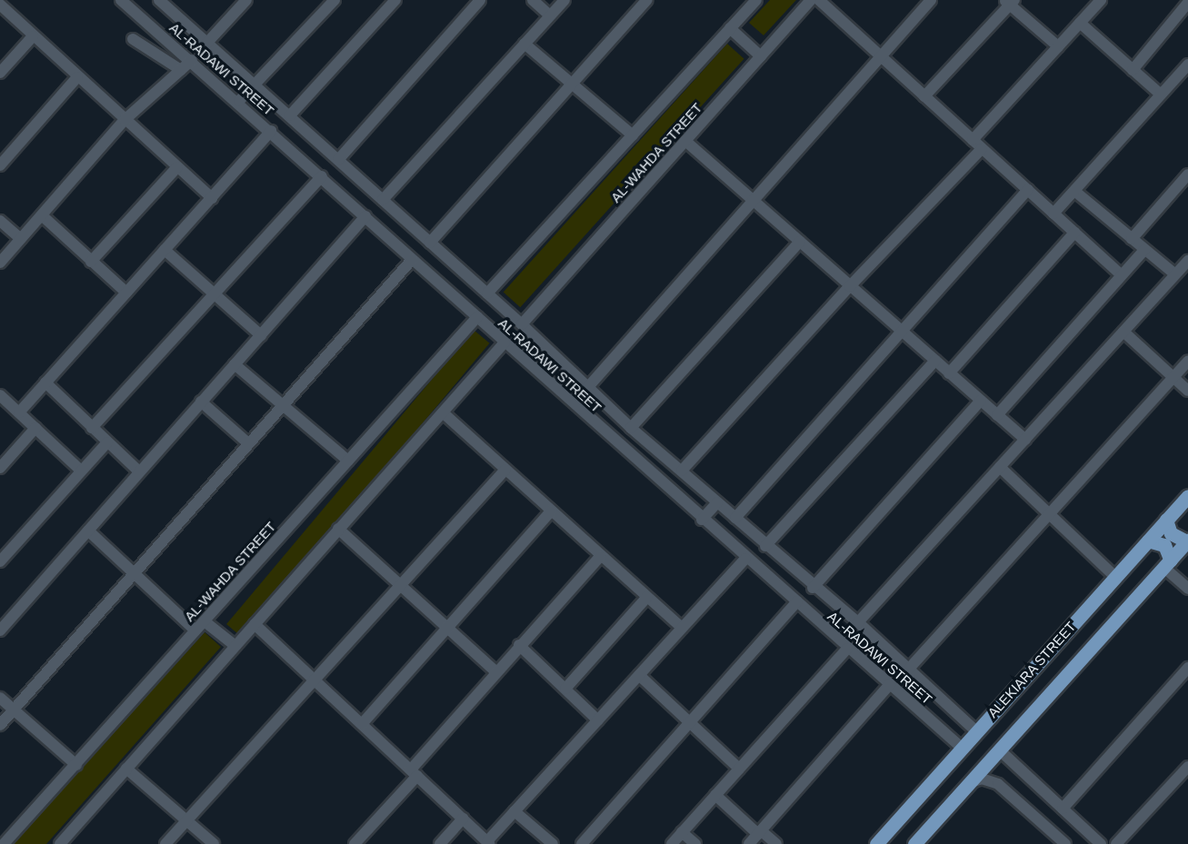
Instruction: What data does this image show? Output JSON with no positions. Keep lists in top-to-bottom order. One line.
{"streets":{"main road":["ALEKIARA STREET"],"street":["AL-RADAWI STREET","AL-WAHDA STREET"]},"crossings":[["AL-RADAWI STREET","AL-WAHDA STREET"],["AL-RADAWI STREET","ALEKIARA STREET"]]}
